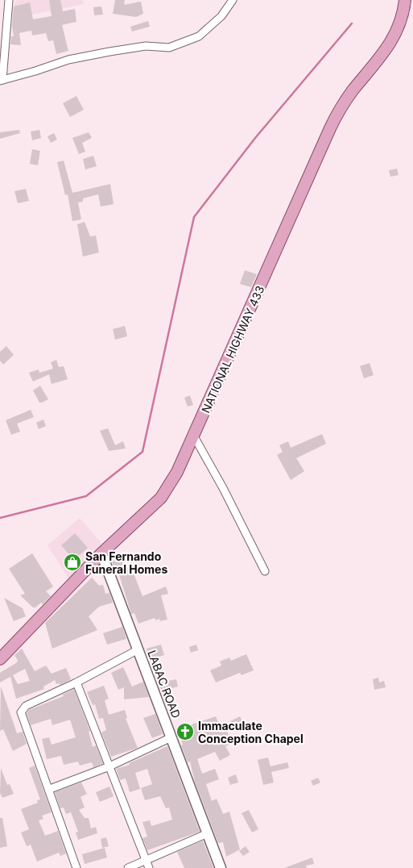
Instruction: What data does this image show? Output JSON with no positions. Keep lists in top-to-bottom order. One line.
{"streets":{"main road":["NATIONAL HIGHWAY 433"],"street":["LABAC ROAD"]},"crossings":[["NATIONAL HIGHWAY 433","LABAC ROAD"]],"places":{"shop":["San Fernando Funeral Homes"],"church":["Immaculate Conception Chapel"]}}
